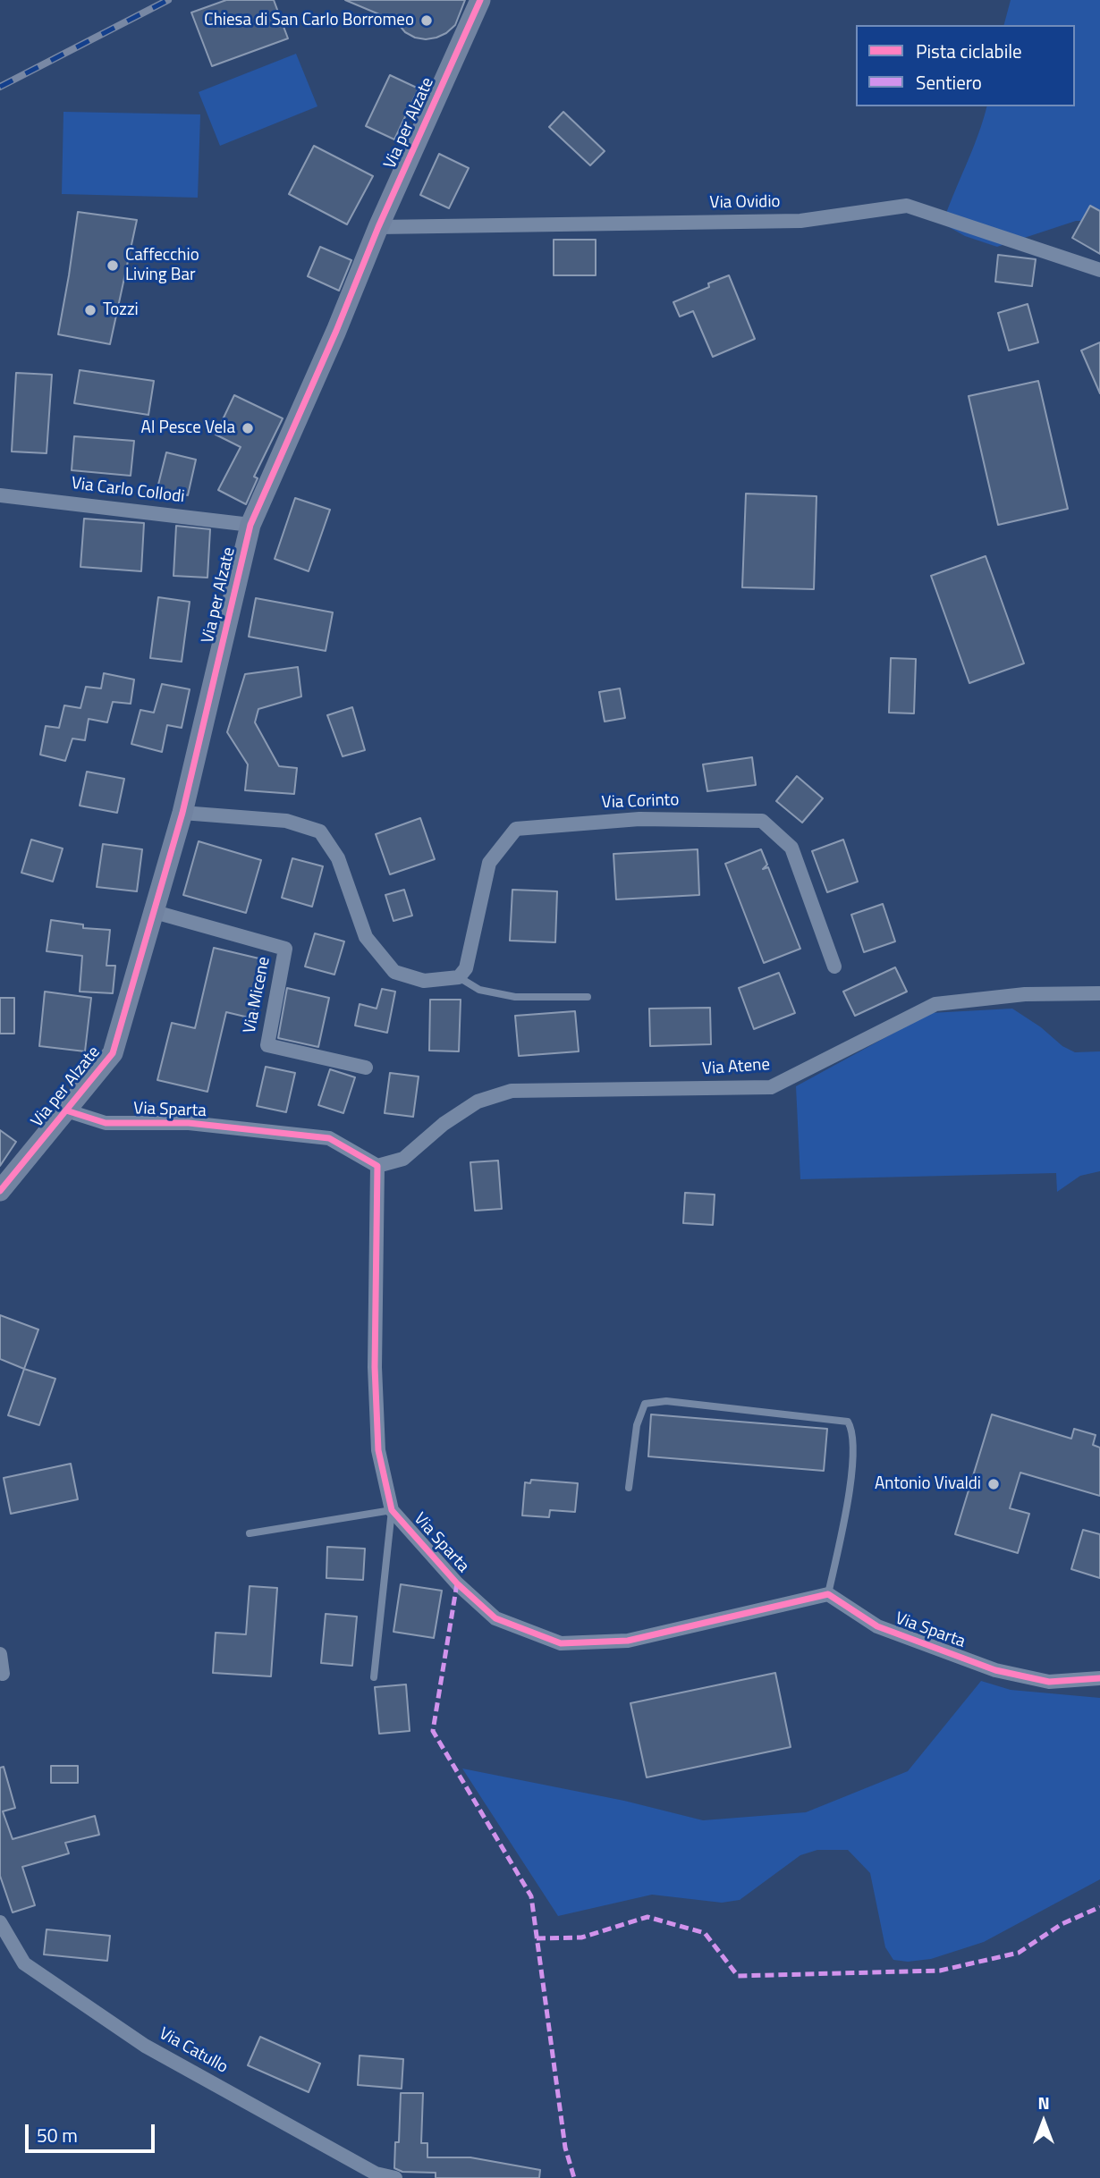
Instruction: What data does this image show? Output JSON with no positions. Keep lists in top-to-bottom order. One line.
{"streets":{"street":["Via per Alzate","Via Ovidio","Via Carlo Collodi","Via Corinto","Via Micene","Via Atene","Via Sparta","Via Catullo"]},"crossings":[["Via per Alzate","Via Ovidio"],["Via per Alzate","Via Carlo Collodi"],["Via per Alzate","Via Micene"],["Via per Alzate","Via Sparta"],["Via Atene","Via Sparta"]],"places":["Chiesa di San Carlo Borromeo","Caffecchio Living Bar","Tozzi","Al Pesce Vela","Antonio Vivaldi"],"legend":["Pista ciclabile","Sentiero"],"scale_bar":"50 m","north":"top"}
